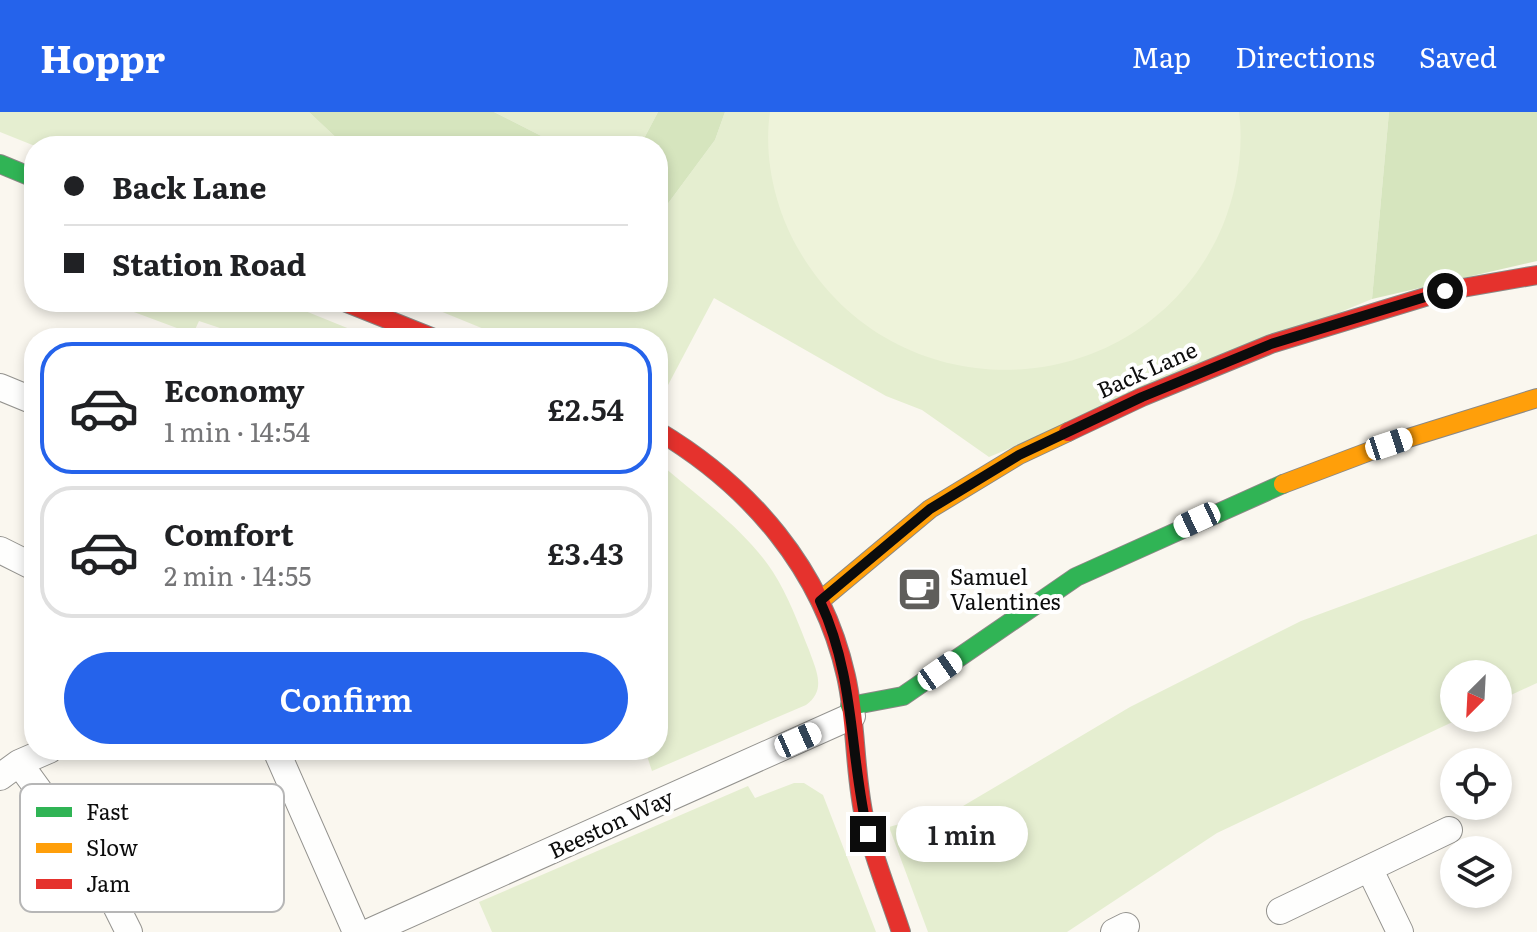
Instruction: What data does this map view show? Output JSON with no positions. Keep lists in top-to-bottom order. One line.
{"streets":{"street":["Back Lane","Beeston Way"]},"places":{"cafe":["Samuel Valentines"]},"legend":["Fast","Slow","Jam"],"north":"bottom left","page":{"header":"Hoppr","nav":["Map","Directions","Saved"],"banner":["Back Lane","Station Road"],"list":[{"name":"Economy","note":"1 min · 14:54","value":"£2.54"},{"name":"Comfort","note":"2 min · 14:55","value":"£3.43"}],"buttons":"Confirm","bubble":"1 min"}}
